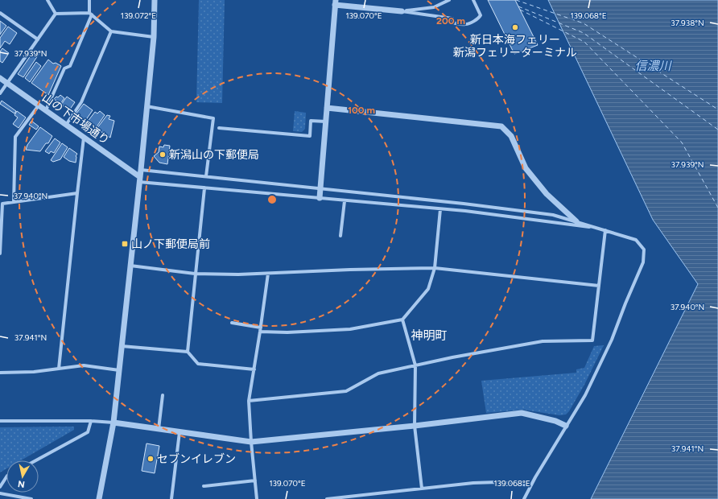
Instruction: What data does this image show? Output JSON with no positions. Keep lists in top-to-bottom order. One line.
{"streets":{"street":["山の下市場通り"]},"districts":["神明町"],"water":["信濃川"],"places":{"other":["新日本海フェリー 新潟フェリーターミナル","新潟山の下郵便局","セブンイレブン"],"transit":["山ノ下郵便局前"]},"north":"bottom","coordinates":["139.068°E","139.072°E","139.070°E","37.938°N","37.939°N","37.940°N","37.941°N"],"rings":["200 m","100 m"]}
